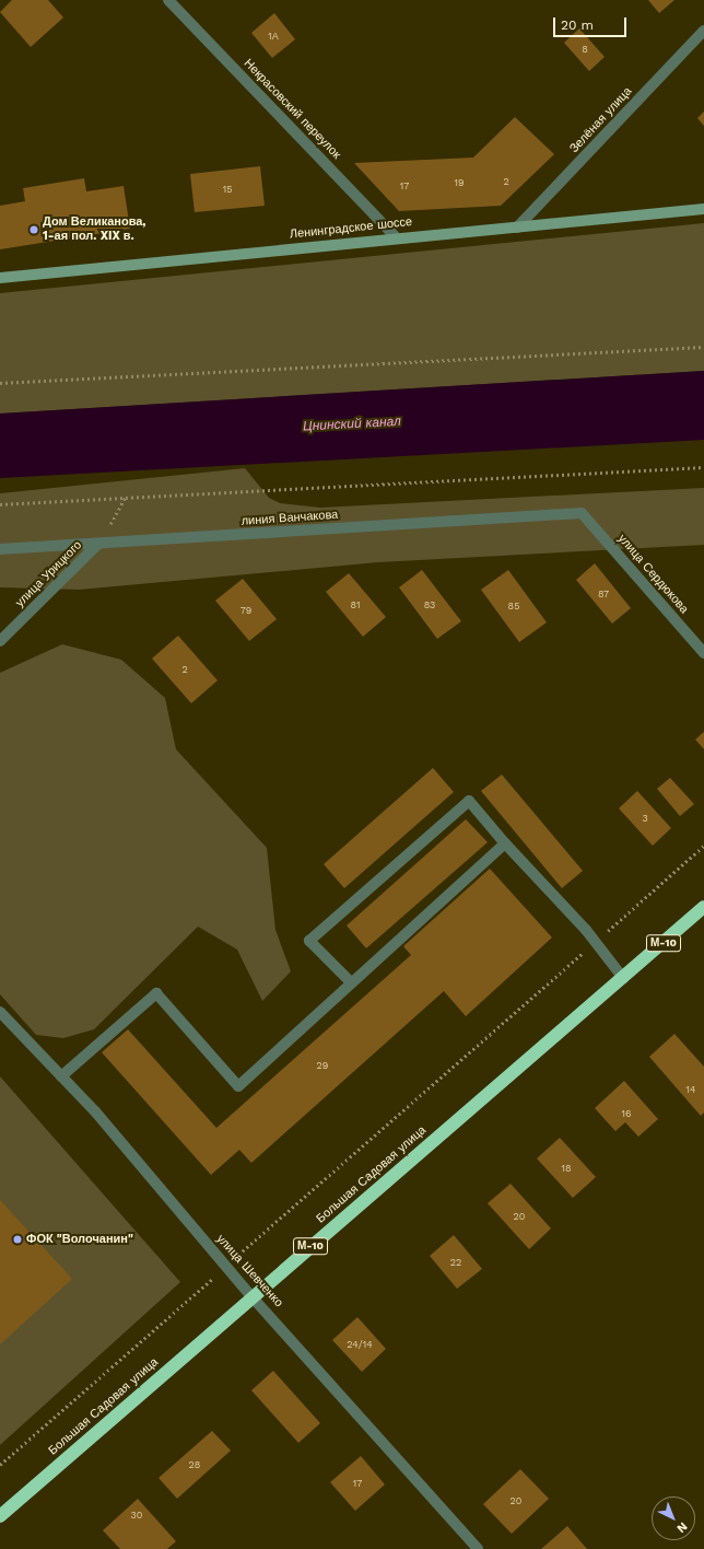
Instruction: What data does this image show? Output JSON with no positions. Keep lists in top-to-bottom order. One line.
{"streets":{"highway":["М-10","Большая Садовая улица"],"street":["Некрасовский переулок","Зелёная улица","Ленинградское шоссе","линия Ванчакова","улица Урицкого","улица Сердюкова","улица Шевченко"]},"crossings":[["Некрасовский переулок","Ленинградское шоссе"],["Зелёная улица","Ленинградское шоссе"],["линия Ванчакова","улица Урицкого"],["линия Ванчакова","улица Сердюкова"],["Большая Садовая улица","улица Шевченко"]],"water":["Цнинский канал"],"places":["Дом Великанова, 1-ая пол. XIX в.","ФОК \"Волочанин\""],"house_numbers":["1А","8","2","19","17","15","87","81","83","85","79","2","3","29","14","16","18","20","22","24/14","28","17","20","30"],"scale_bar":"20 m","north":"bottom right"}
